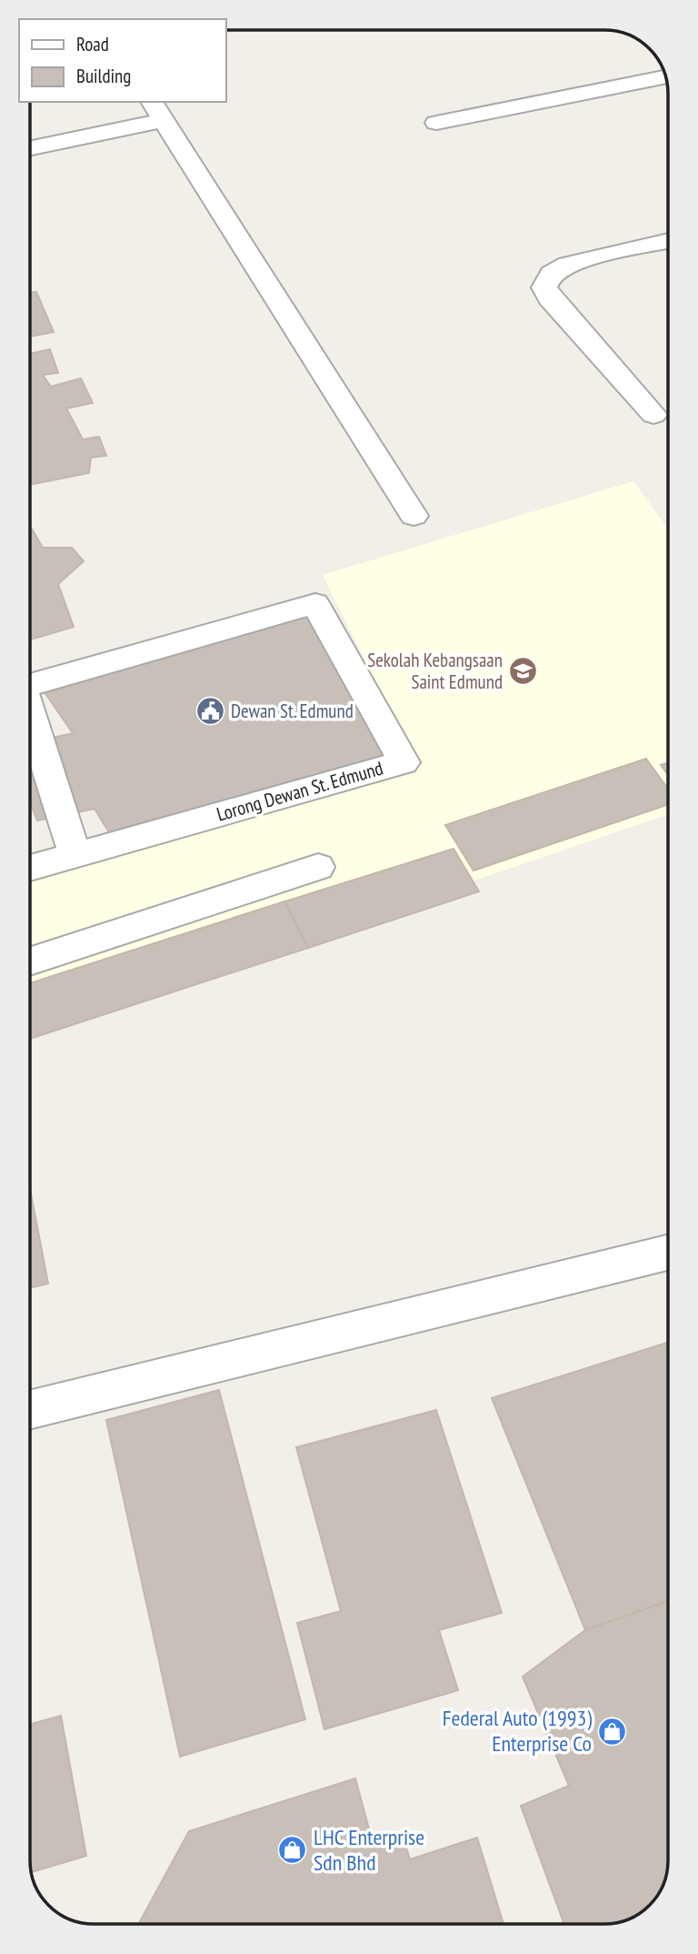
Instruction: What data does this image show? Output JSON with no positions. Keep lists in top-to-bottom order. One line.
{"streets":{"street":["Lorong Dewan St. Edmund"]},"places":{"school or university":["Sekolah Kebangsaan Saint Edmund"],"public building":["Dewan St. Edmund"],"shop":["Federal Auto (1993) Enterprise Co","LHC Enterprise Sdn Bhd"]},"legend":["Road","Building"]}
